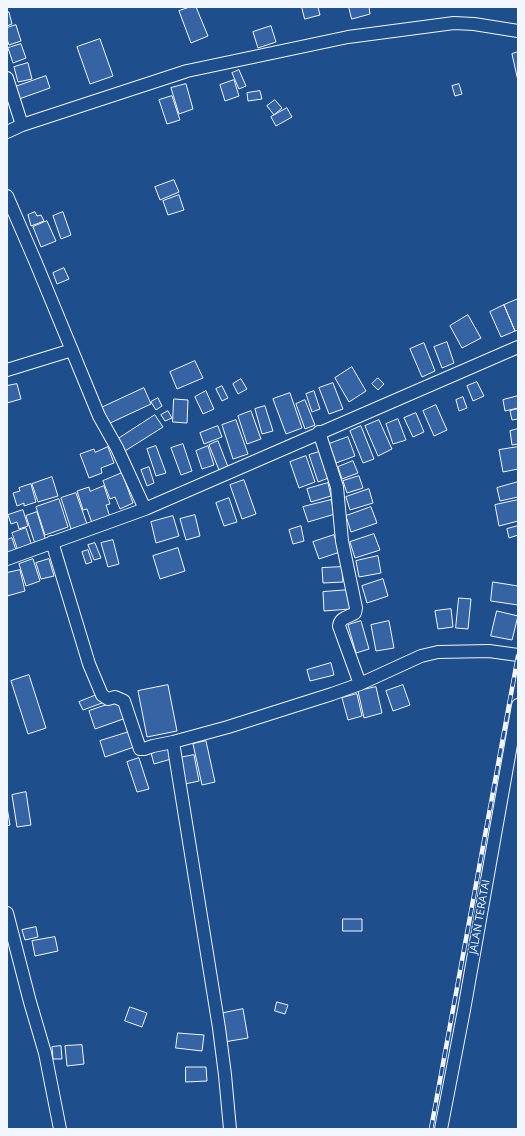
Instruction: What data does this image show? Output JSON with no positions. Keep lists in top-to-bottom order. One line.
{"streets":{"street":["JALAN TERATAI"]}}
